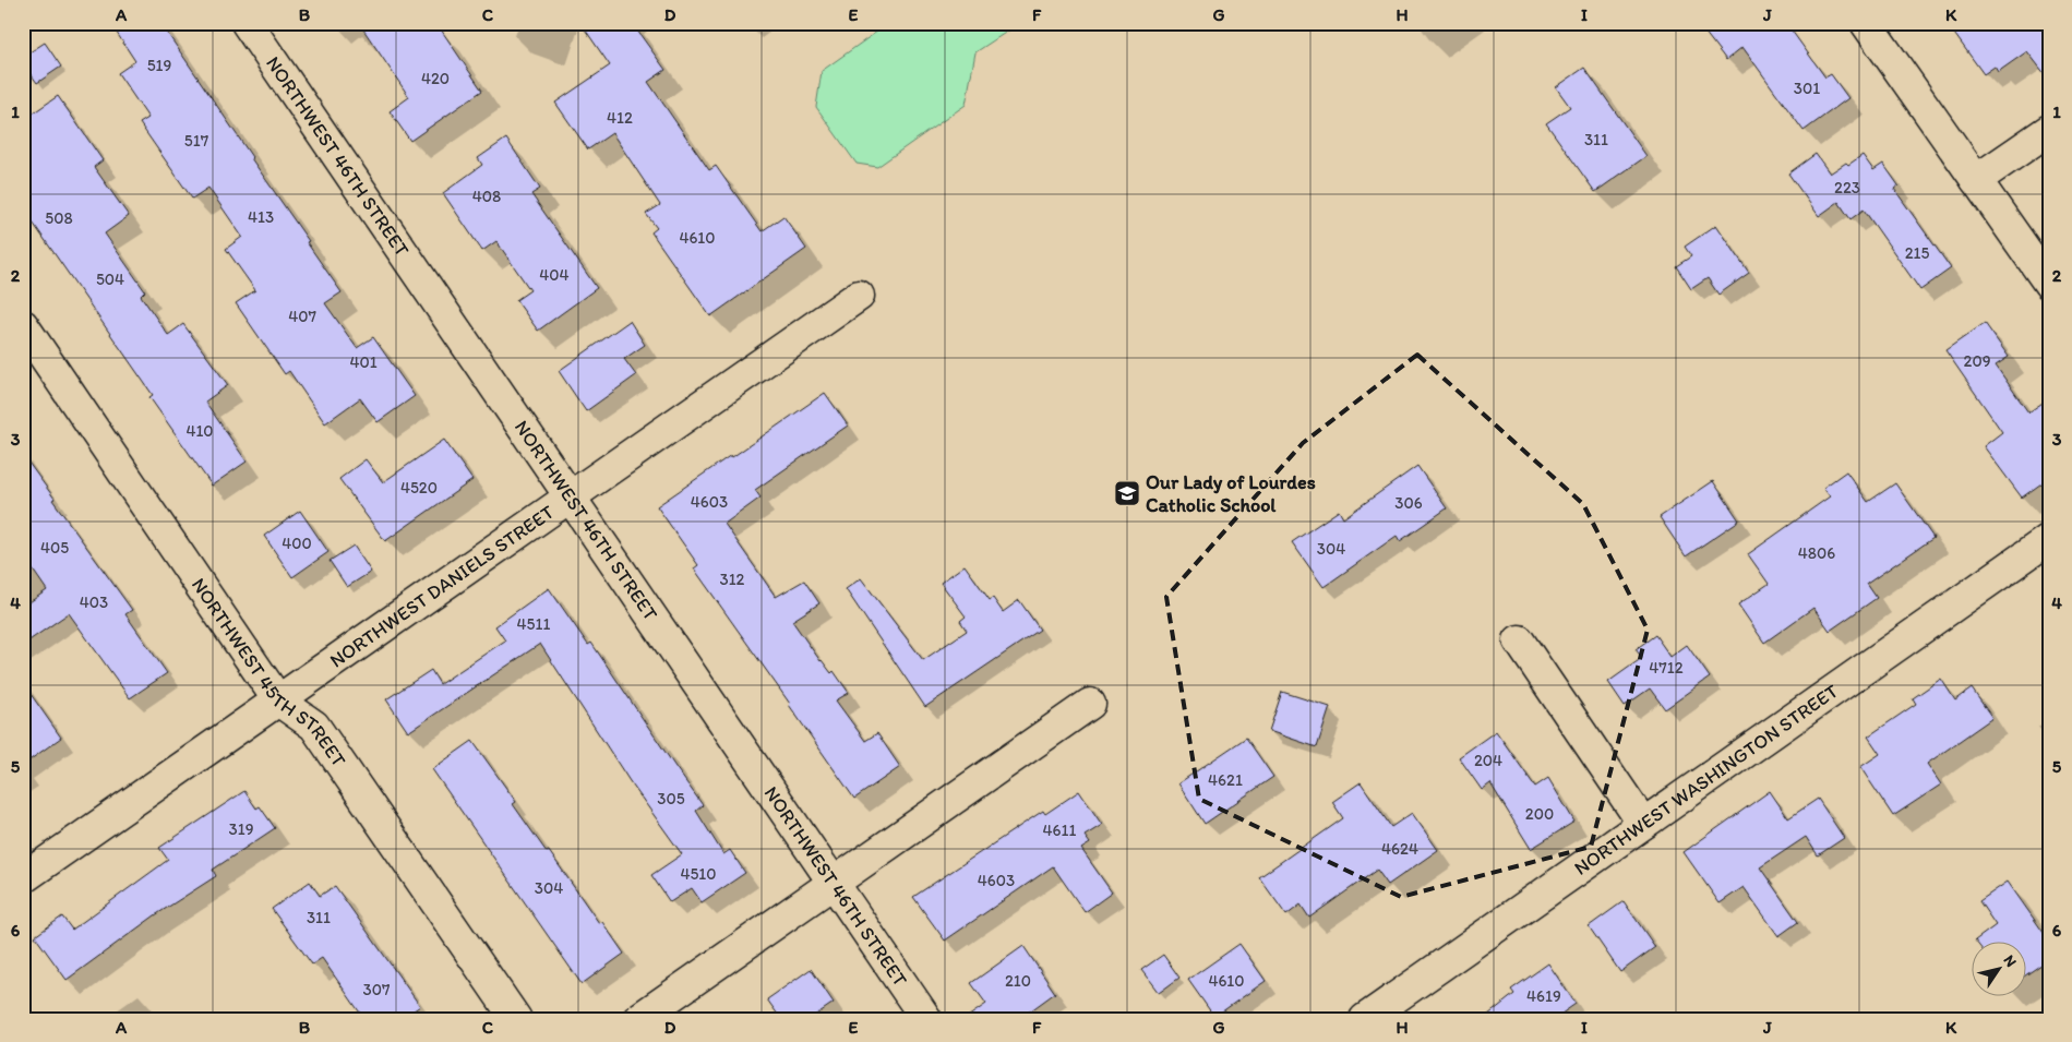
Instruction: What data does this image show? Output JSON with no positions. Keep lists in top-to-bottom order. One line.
{"streets":{"street":["NORTHWEST 46TH STREET","NORTHWEST DANIELS STREET","NORTHWEST 45TH STREET","NORTHWEST WASHINGTON STREET"]},"crossings":[["NORTHWEST 46TH STREET","NORTHWEST DANIELS STREET"],["NORTHWEST DANIELS STREET","NORTHWEST 45TH STREET"]],"places":{"school or university":["Our Lady of Lourdes Catholic School"]},"house_numbers":["519","420","301","412","311","517","223","408","413","508","4610","215","404","504","407","209","401","410","4520","4603","306","400","405","304","4806","312","403","4511","4712","204","4621","305","200","319","4611","4624","4510","4603","304","311","210","4610","307","4619"],"north":"top right","grid":{"columns":["A","B","C","D","E","F","G","H","I","J","K"],"rows":["1","2","3","4","5","6"]}}
